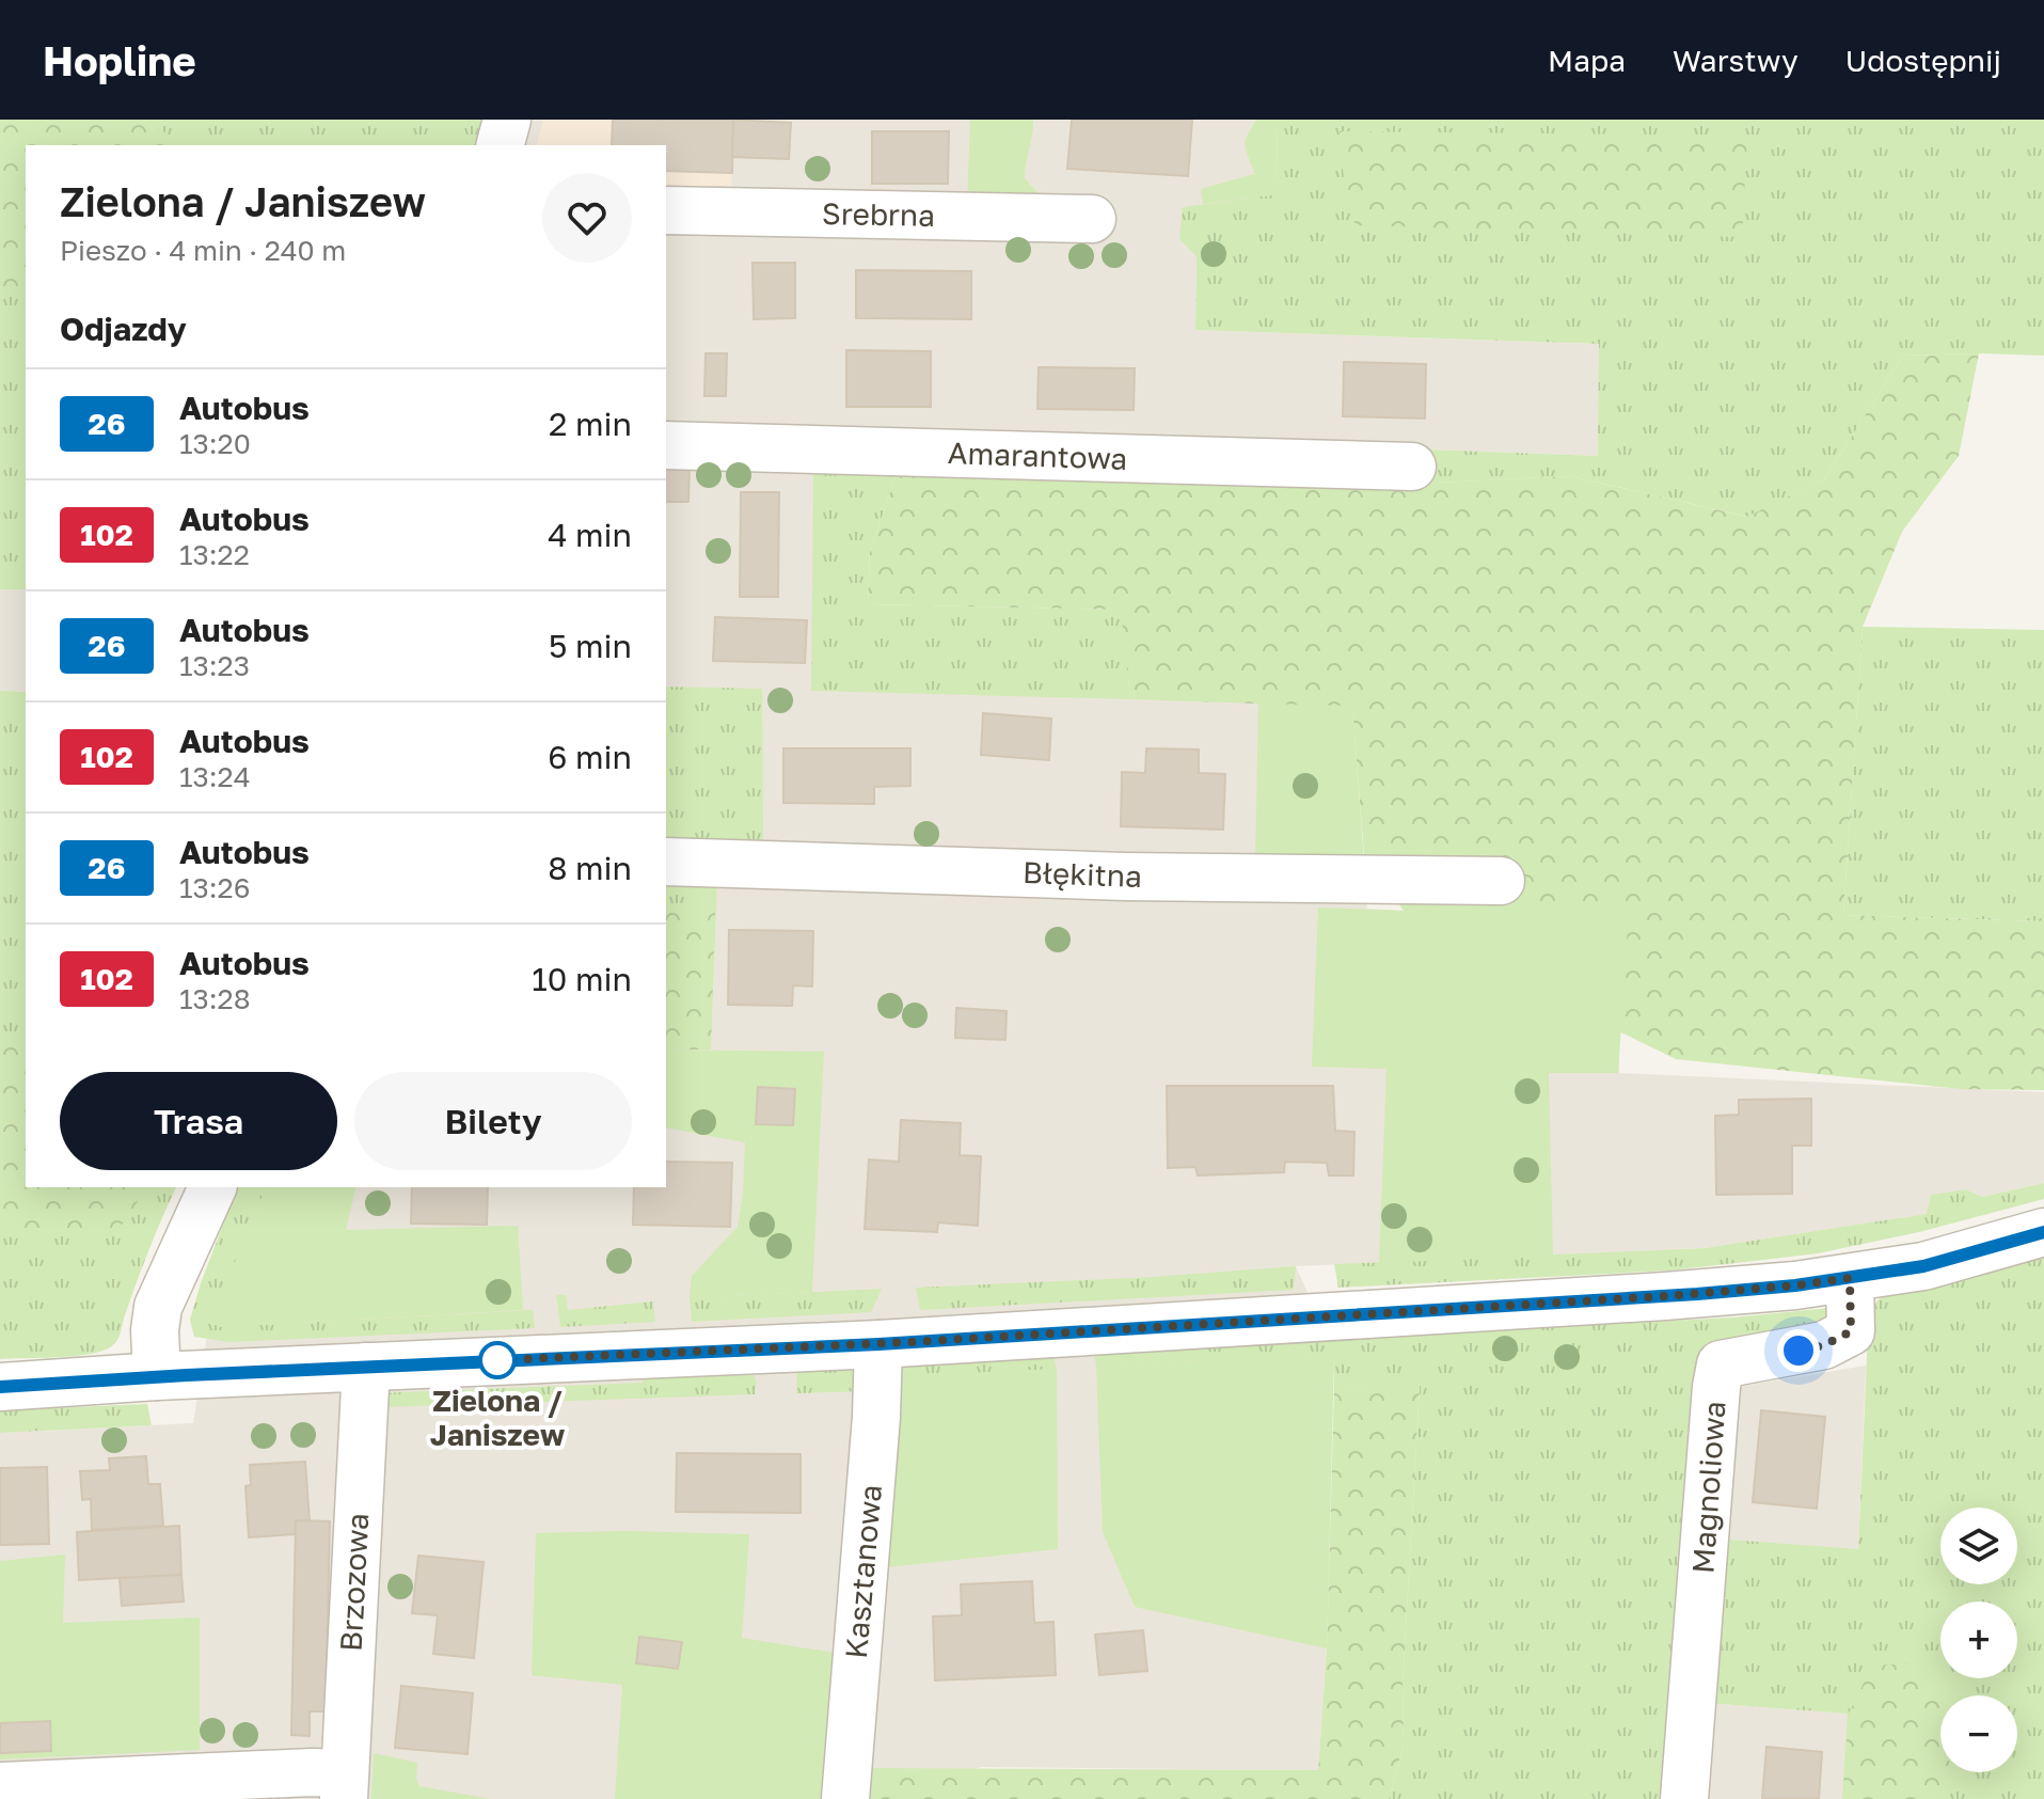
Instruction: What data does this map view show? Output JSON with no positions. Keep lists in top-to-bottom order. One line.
{"streets":{"street":["Srebrna","Amarantowa","Błękitna","Magnoliowa","Kasztanowa","Brzozowa"]},"places":["Zielona / Janiszew"],"lines":["bus line 26"],"page":{"header":"Hopline","nav":["Mapa","Warstwy","Udostępnij"],"heading":[["Zielona / Janiszew","Pieszo · 4 min · 240 m"],"Odjazdy"],"list":[{"mark":"26","name":"Autobus","note":"13:20","value":"2 min"},{"mark":"102","name":"Autobus","note":"13:22","value":"4 min"},{"mark":"26","name":"Autobus","note":"13:23","value":"5 min"},{"mark":"102","name":"Autobus","note":"13:24","value":"6 min"},{"mark":"26","name":"Autobus","note":"13:26","value":"8 min"},{"mark":"102","name":"Autobus","note":"13:28","value":"10 min"}],"buttons":["Trasa","Bilety"],"map_buttons":["+","−"]}}
